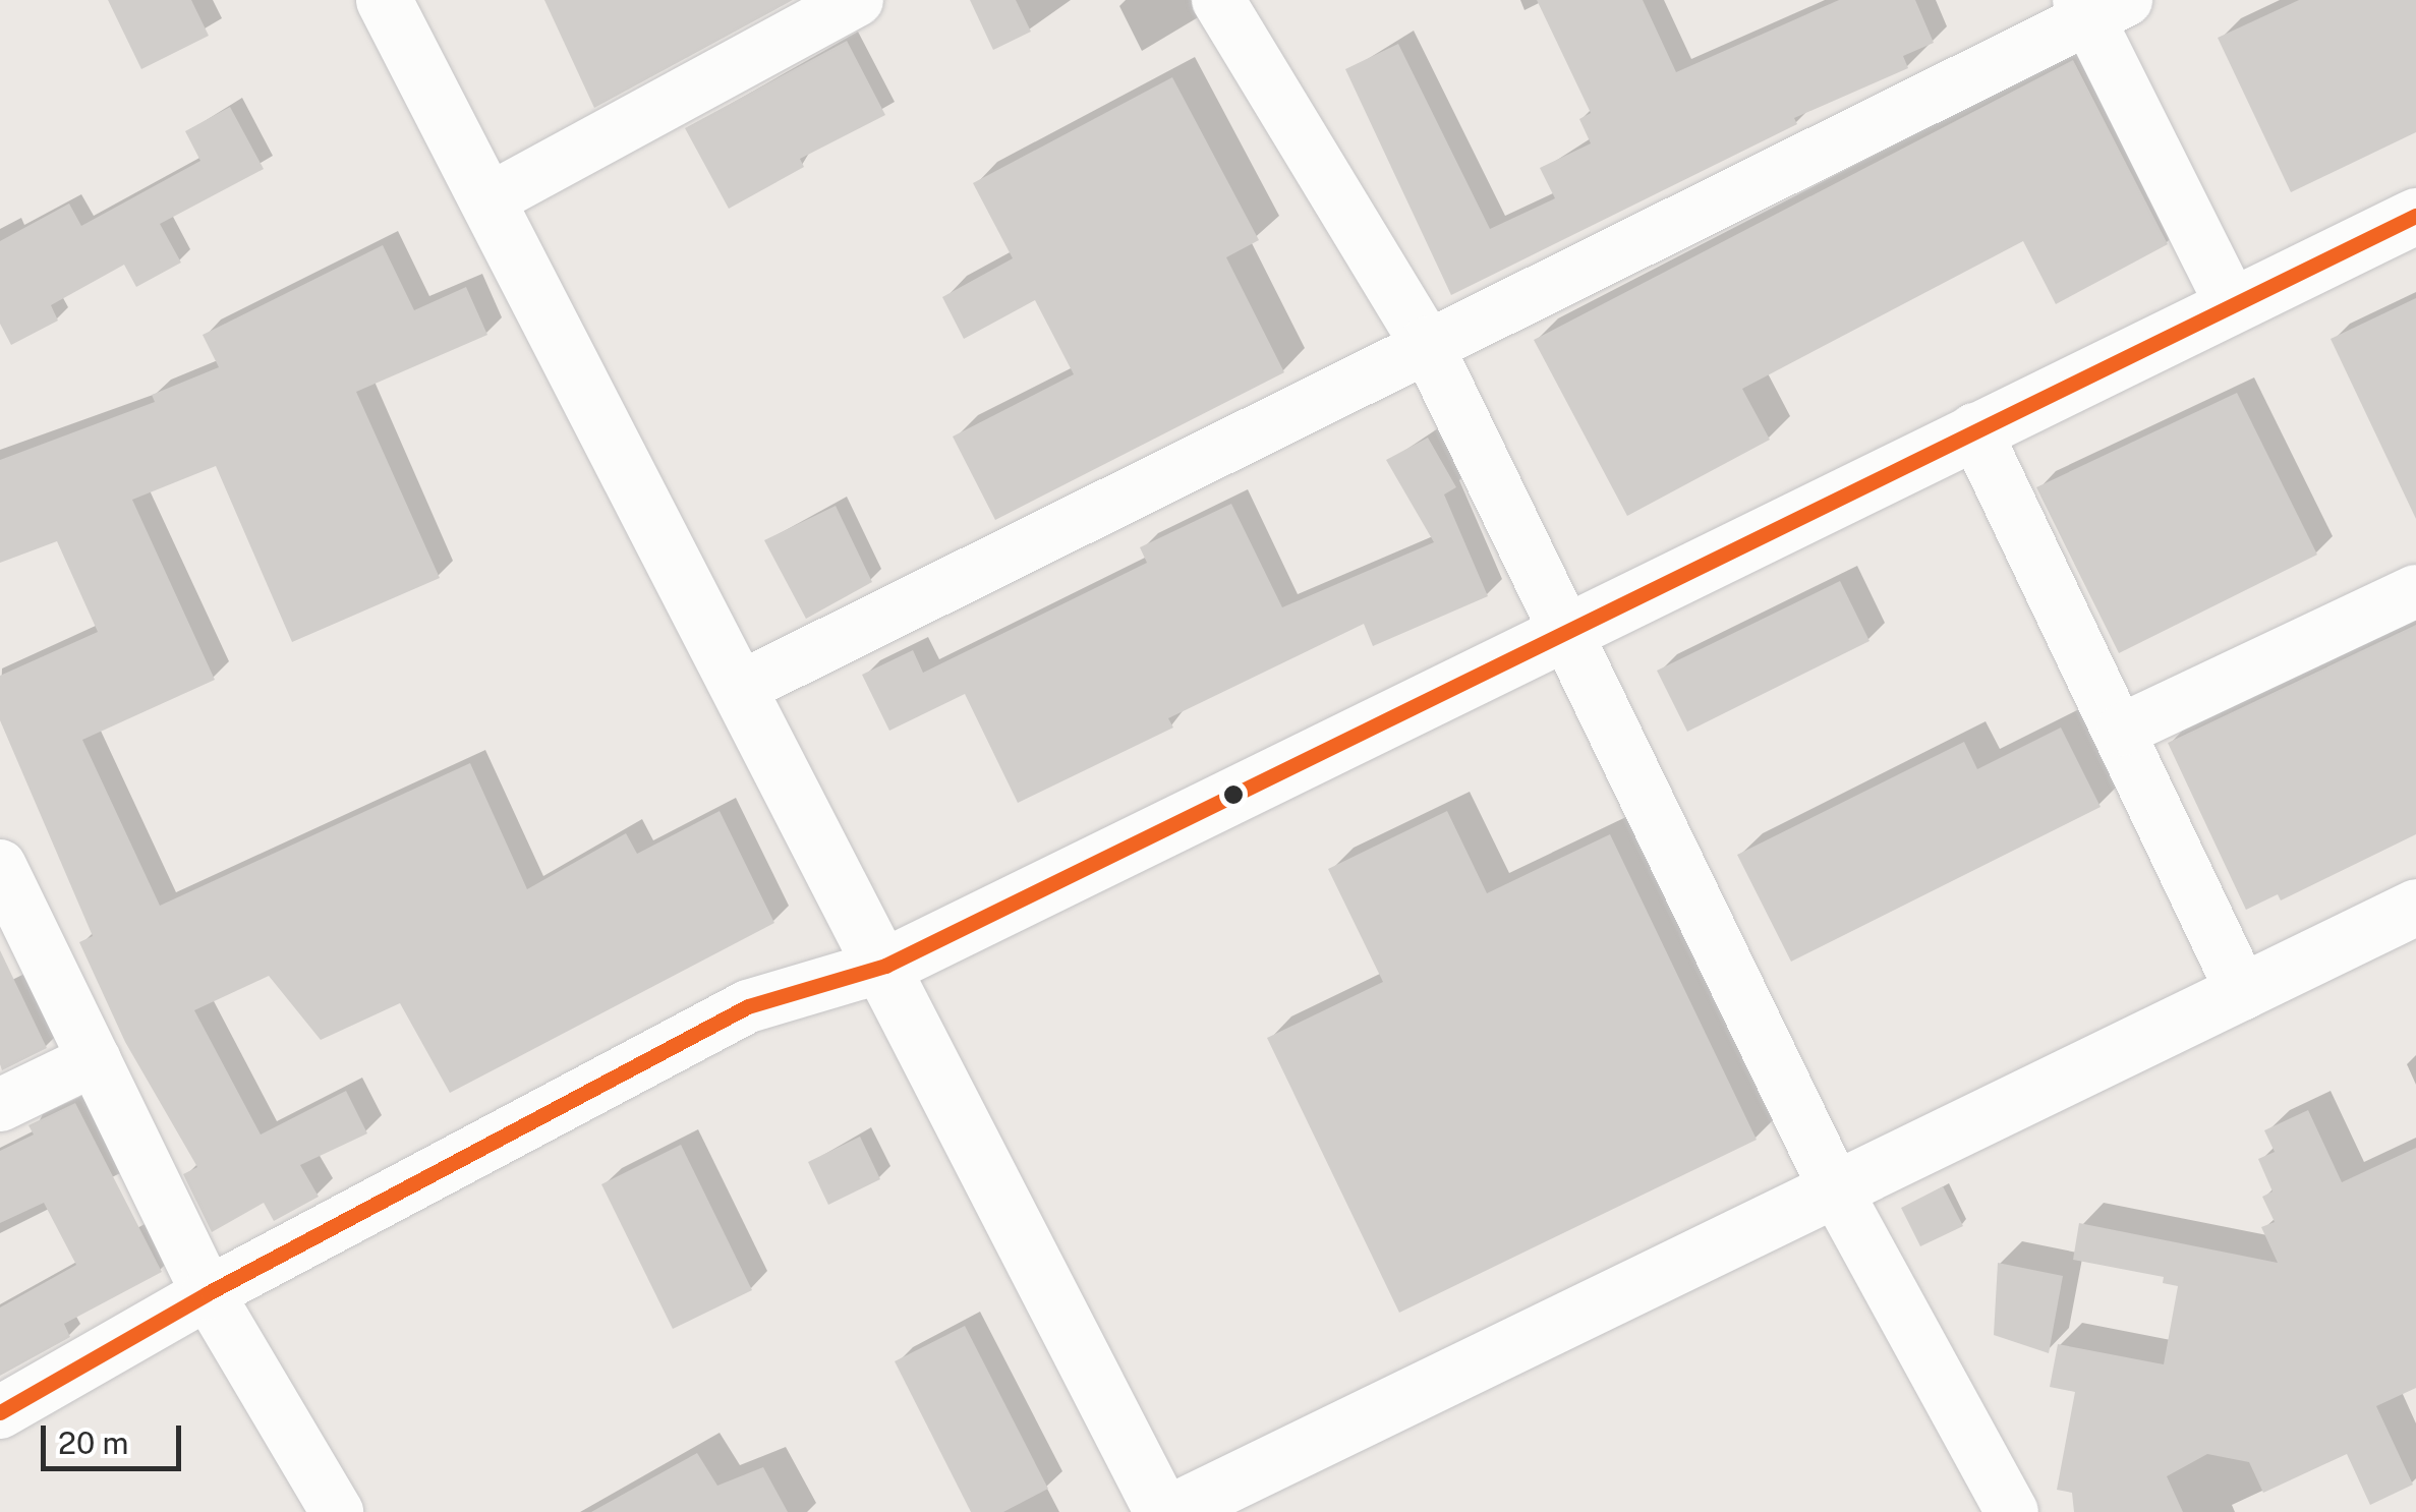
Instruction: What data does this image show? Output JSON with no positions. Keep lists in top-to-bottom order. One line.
{"scale_bar":"20 m"}
